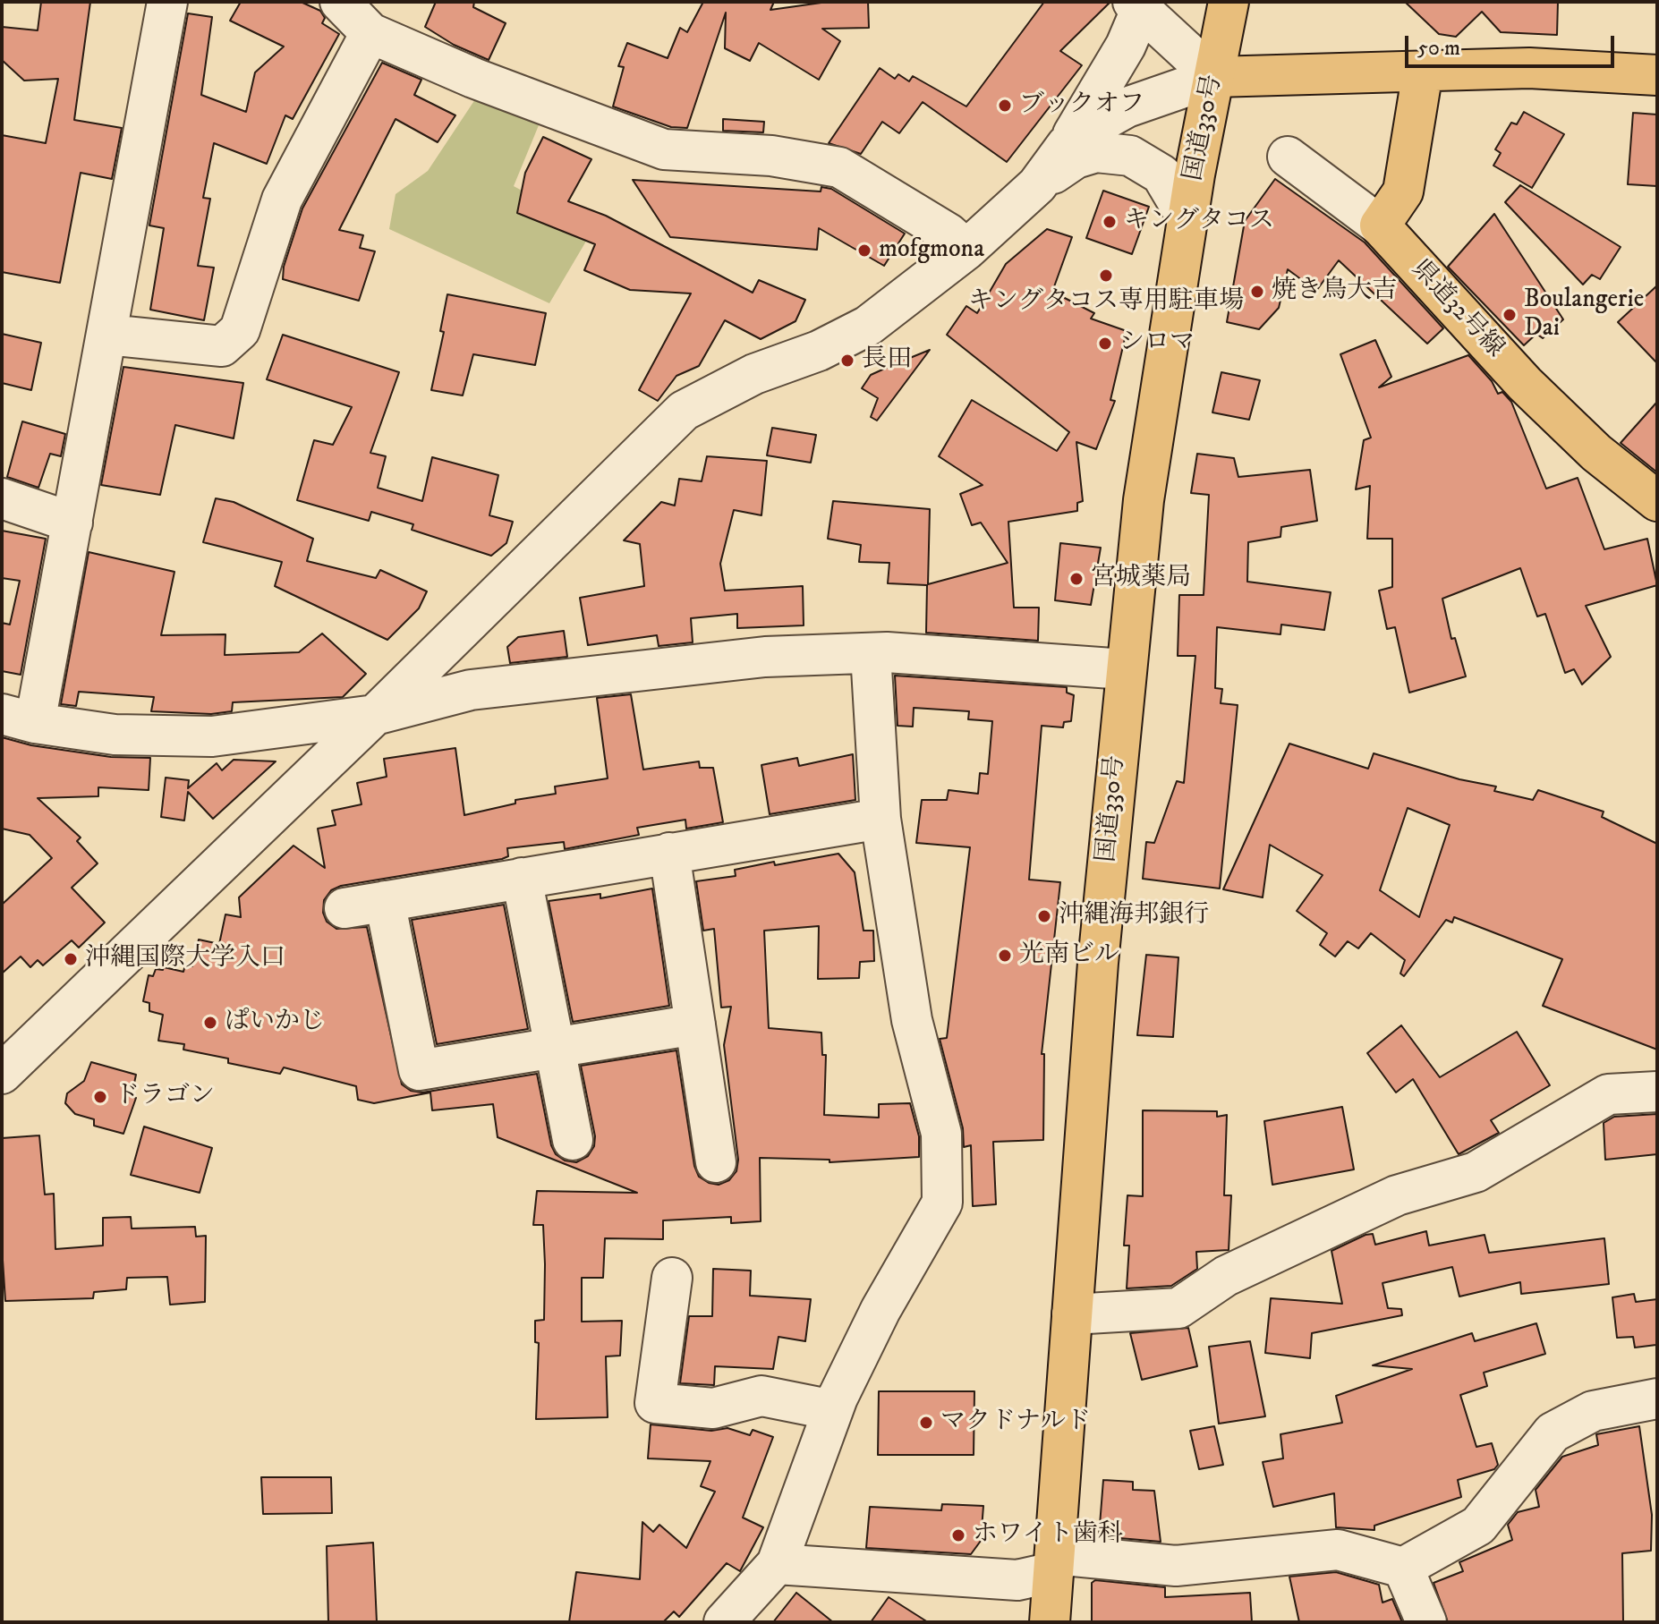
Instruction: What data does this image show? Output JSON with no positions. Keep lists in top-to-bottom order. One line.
{"streets":{"main road":["国道330号","県道32号線"]},"places":["ブックオフ","キングタコス","mofgmona","キングタコス専用駐車場","焼き鳥大吉","Boulangerie Dai","シロマ","長田","宮城薬局","沖縄海邦銀行","光南ビル","沖縄国際大学入口","ぱいかじ","ドラゴン","マクドナルド","ホワイト歯科"],"scale_bar":"50 m"}
